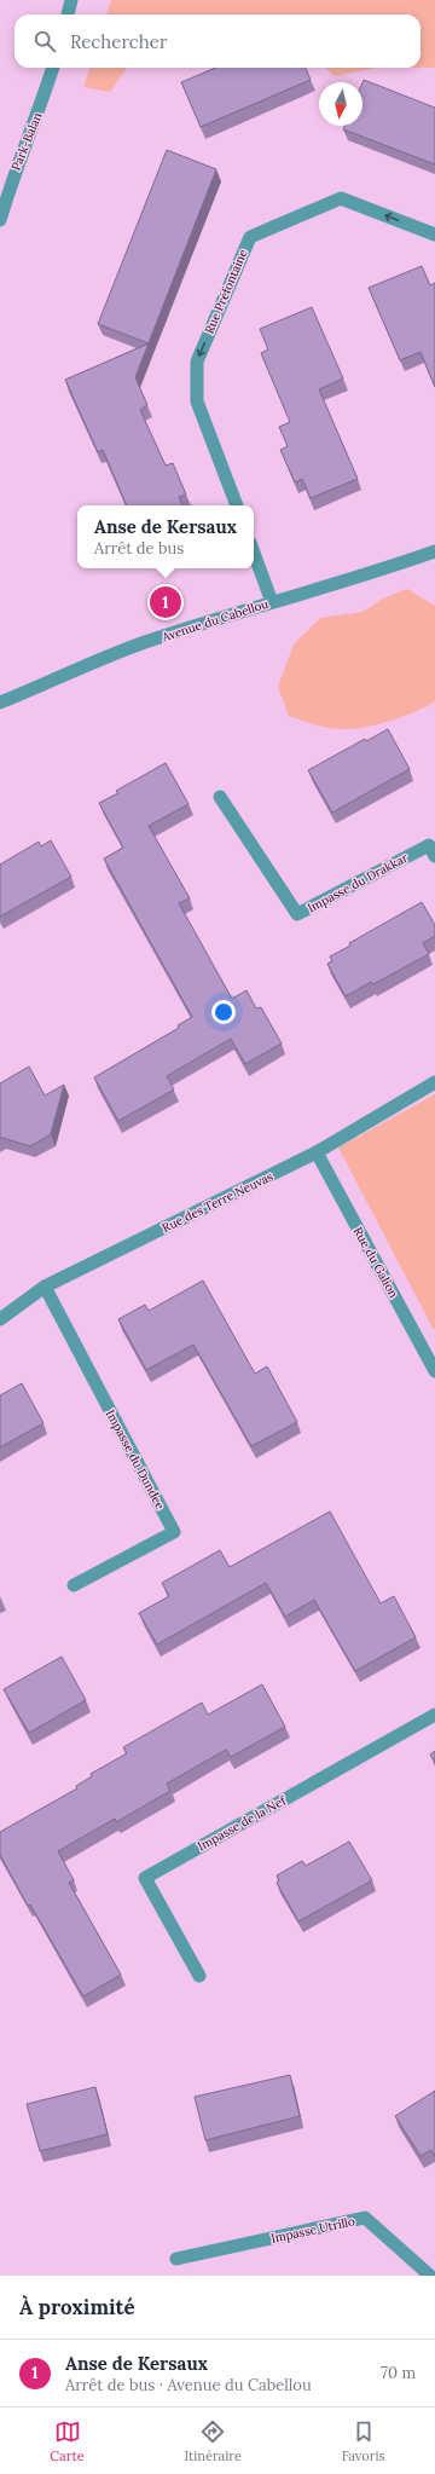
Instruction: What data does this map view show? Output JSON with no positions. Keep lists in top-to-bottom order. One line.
{"streets":{"street":["Park-Balan","Rue Préfontaine","Avenue du Cabellou","Impasse du Drakkar","Rue des Terre Neuvas","Rue du Galion","Impasse du Dundee","Impasse de la Nef","Impasse Utrillo"]},"crossings":[["Rue des Terre Neuvas","Rue du Galion"],["Rue des Terre Neuvas","Impasse du Dundee"]],"north":"bottom","page":{"search":"Rechercher","popup":["Anse de Kersaux","Arrêt de bus"],"pins":"1","heading":"À proximité","list":[{"mark":"1","name":"Anse de Kersaux","note":"Arrêt de bus · Avenue du Cabellou","value":"70 m"}],"nav":["Carte","Itinéraire","Favoris"]}}
